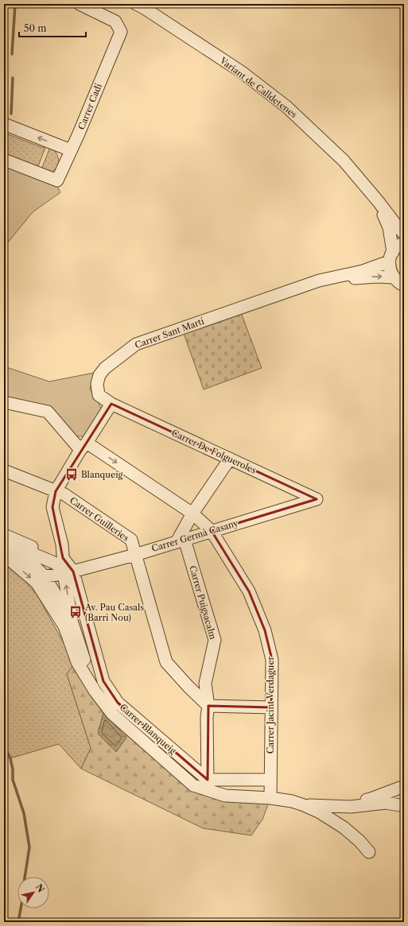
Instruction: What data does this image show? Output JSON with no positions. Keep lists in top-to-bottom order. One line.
{"streets":{"street":["Variant de Calldetenes","Carrer Cadí","Carrer Sant Martí","Carrer De Folgueroles","Carrer Guilleries","Carrer Germà Casany","Carrer Puigsacalm","Carrer Jacint Verdaguer","Carrer Blanqueig"]},"crossings":[["Variant de Calldetenes","Carrer Sant Martí"],["Carrer Sant Martí","Carrer De Folgueroles"],["Carrer De Folgueroles","Carrer Germà Casany"],["Carrer Guilleries","Carrer Germà Casany"],["Carrer Guilleries","Carrer Puigsacalm"],["Carrer Germà Casany","Carrer Puigsacalm"],["Carrer Germà Casany","Carrer Jacint Verdaguer"],["Carrer Germà Casany","Carrer Blanqueig"],["Carrer Puigsacalm","Carrer Blanqueig"]],"places":{"bus stop":["Blanqueig","Av. Pau Casals (Barri Nou)"]},"scale_bar":"50 m","north":"top right"}
